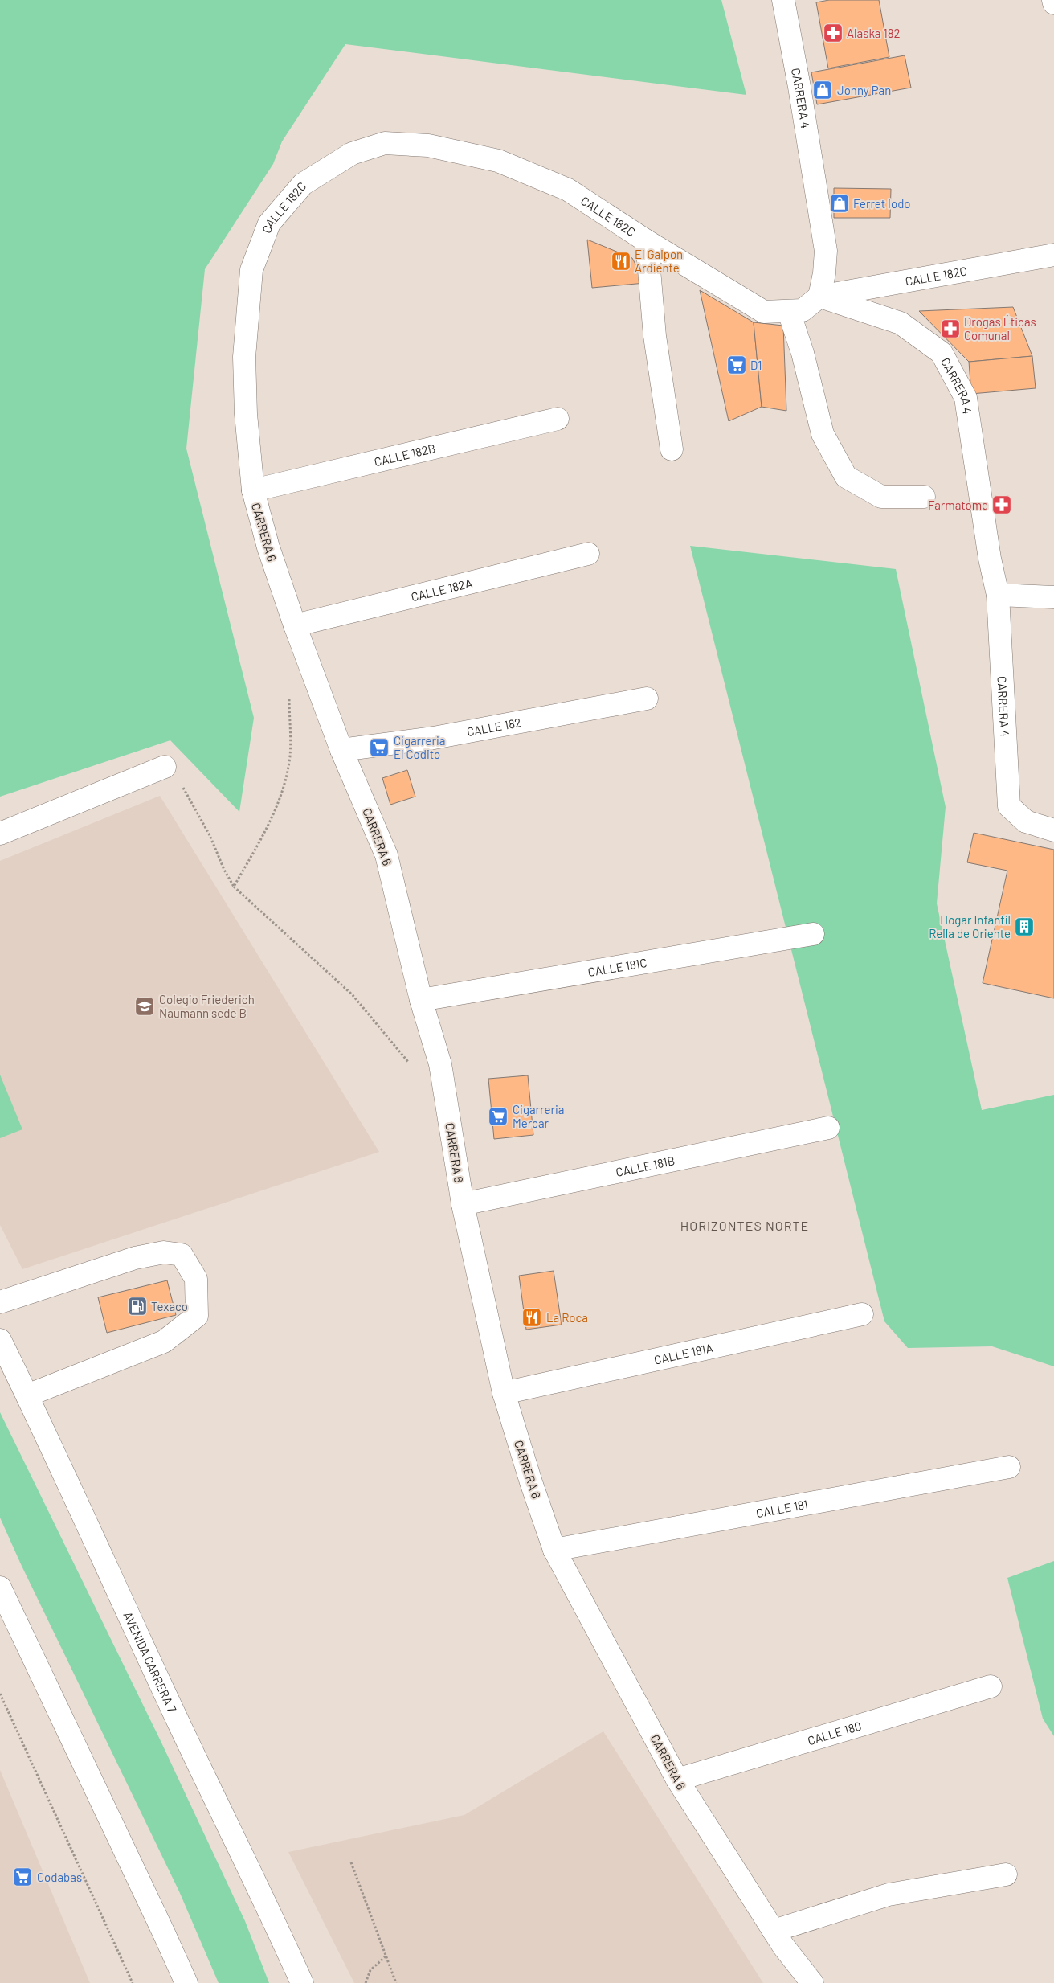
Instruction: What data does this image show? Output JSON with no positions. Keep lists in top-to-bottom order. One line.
{"streets":{"street":["CARRERA 4","CALLE 182C","CALLE 182B","CARRERA 6","CALLE 182A","CALLE 182","CALLE 181C","CALLE 181B","CALLE 181A","CALLE 181","AVENIDA CARRERA 7","CALLE 180"]},"crossings":[["CARRERA 4","CALLE 182C"],["CALLE 182C","CARRERA 6"],["CALLE 182B","CARRERA 6"],["CARRERA 6","CALLE 182A"],["CARRERA 6","CALLE 182"],["CARRERA 6","CALLE 181C"],["CARRERA 6","CALLE 181B"],["CARRERA 6","CALLE 181A"],["CARRERA 6","CALLE 181"],["CARRERA 6","CALLE 180"]],"districts":["HORIZONTES NORTE"],"places":{"pharmacy":["Alaska 182","Drogas Éticas Comunal","Farmatome"],"shop":["Jonny Pan","Ferret Iodo"],"restaurant":["El Galpon Ardiente","La Roca"],"supermarket":["D1","Cigarreria El Codito","Cigarreria Mercar","Codabas"],"building":["Hogar Infantil Rella de Oriente"],"school or university":["Colegio Friederich Naumann sede B"],"fuel station":["Texaco"]}}
